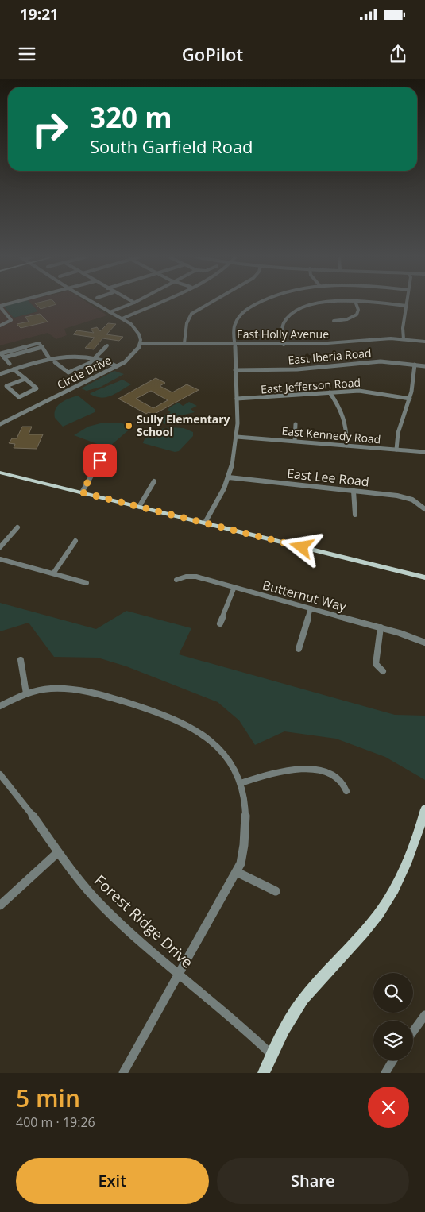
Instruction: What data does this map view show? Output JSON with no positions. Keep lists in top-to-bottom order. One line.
{"streets":{"street":["East Holly Avenue","East Iberia Road","Circle Drive","East Jefferson Road","East Kennedy Road","East Lee Road","Butternut Way","Forest Ridge Drive"]},"crossings":[["East Holly Avenue","Circle Drive"]],"places":["Sully Elementary School"],"page":{"status":"19:21","header":"GoPilot","turn":["320 m","South Garfield Road"],"heading":["5 min","400 m · 19:26"],"buttons":["Exit","Share"]}}
